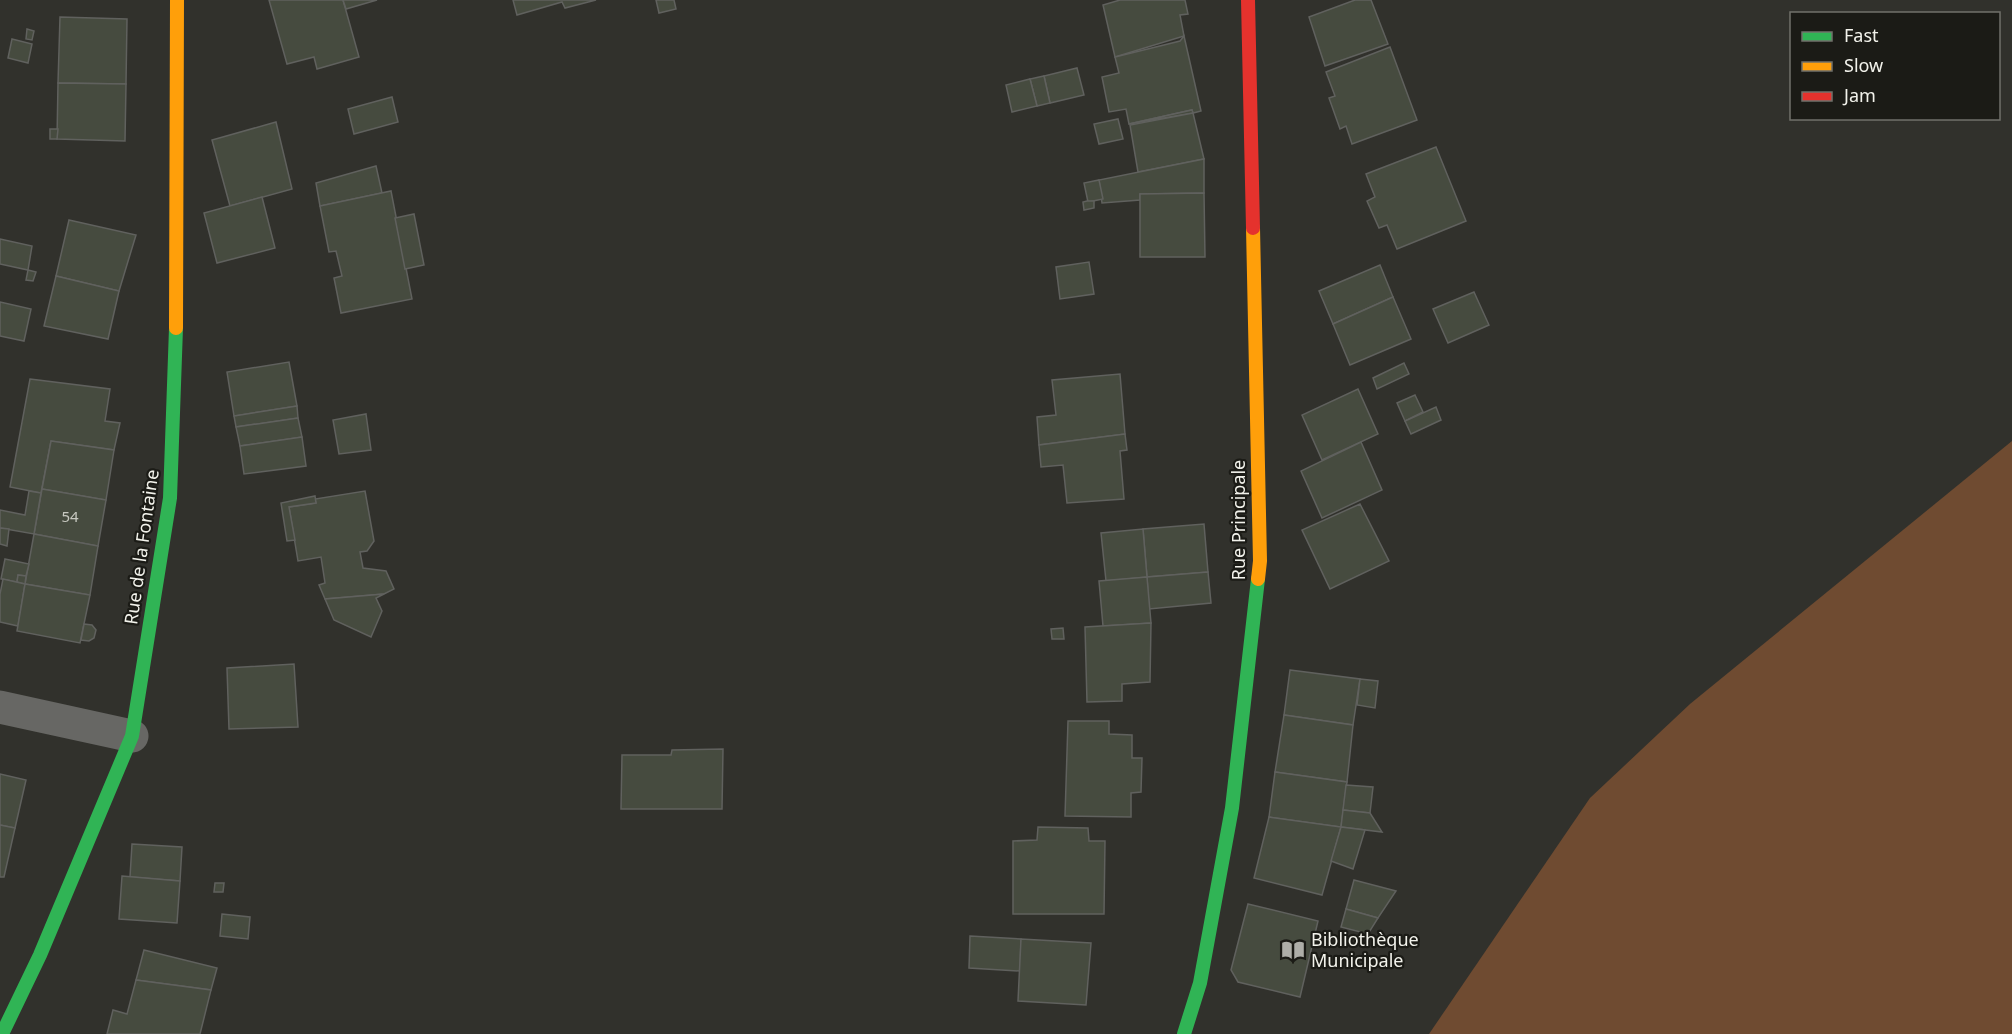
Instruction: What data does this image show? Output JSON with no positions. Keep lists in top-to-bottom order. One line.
{"streets":{"street":["Rue Principale","Rue de la Fontaine"]},"places":{"library":["Bibliothèque Municipale"]},"house_numbers":["54"],"legend":["Fast","Slow","Jam"]}
